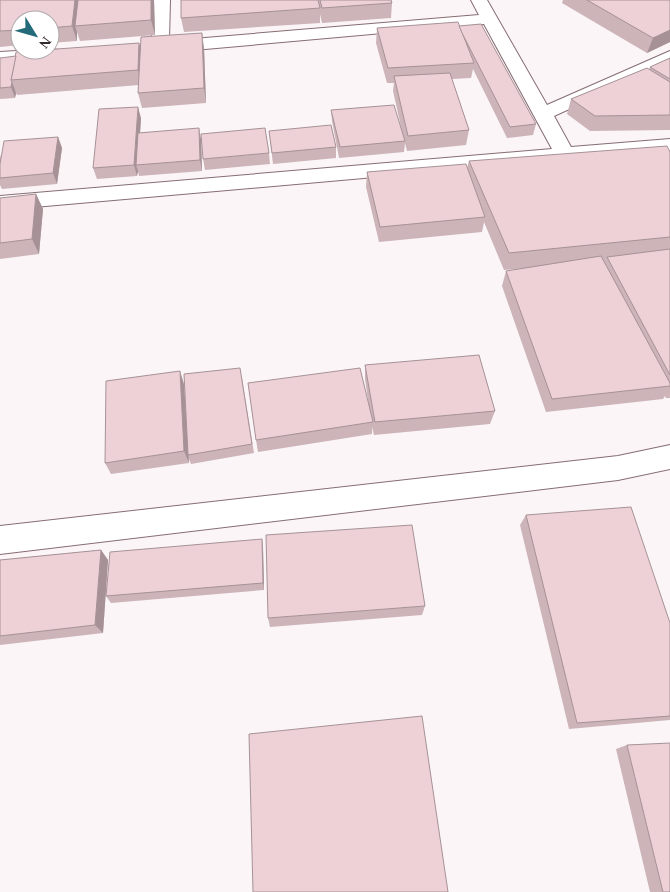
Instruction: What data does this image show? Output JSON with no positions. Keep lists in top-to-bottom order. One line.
{"north":"bottom right"}
